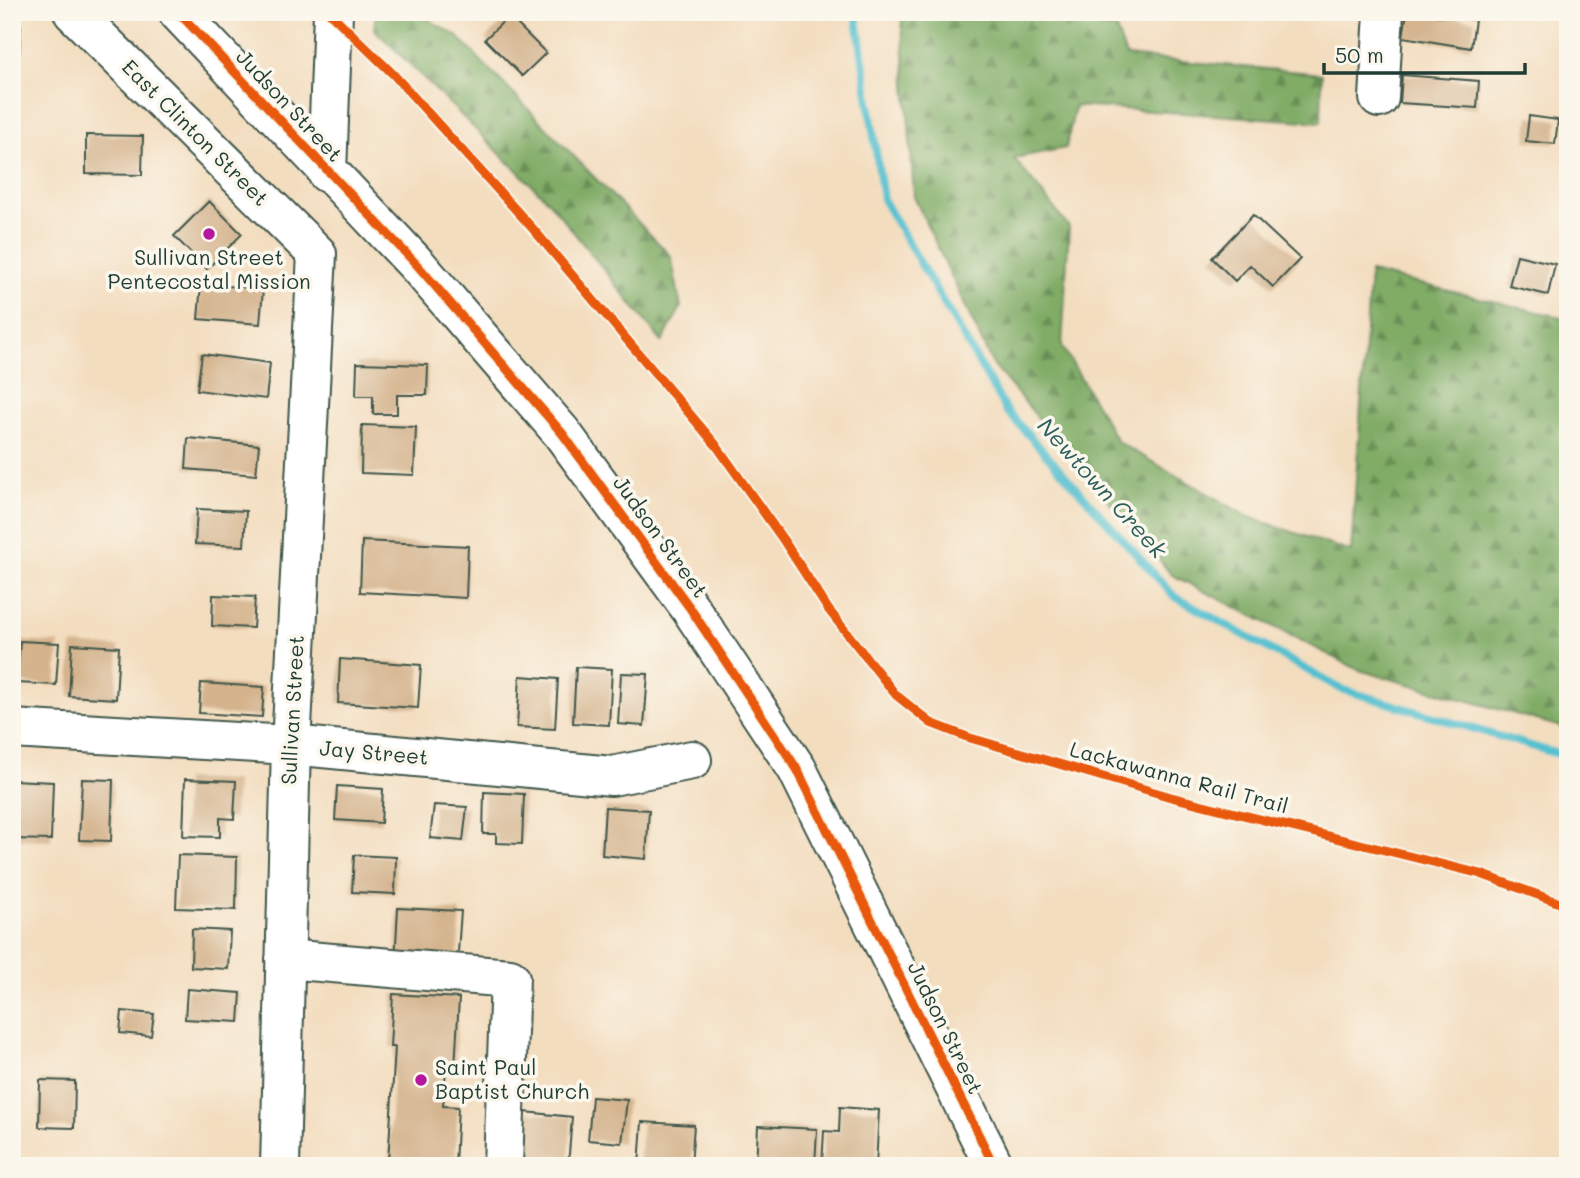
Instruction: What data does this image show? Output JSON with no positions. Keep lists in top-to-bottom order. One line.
{"streets":{"street":["Judson Street","East Clinton Street","Sullivan Street","Jay Street"],"cycle path":["Lackawanna Rail Trail"]},"crossings":[["East Clinton Street","Sullivan Street"],["Sullivan Street","Jay Street"]],"water":["Newtown Creek"],"places":["Sullivan Street Pentecostal Mission","Saint Paul Baptist Church"],"scale_bar":"50 m"}
